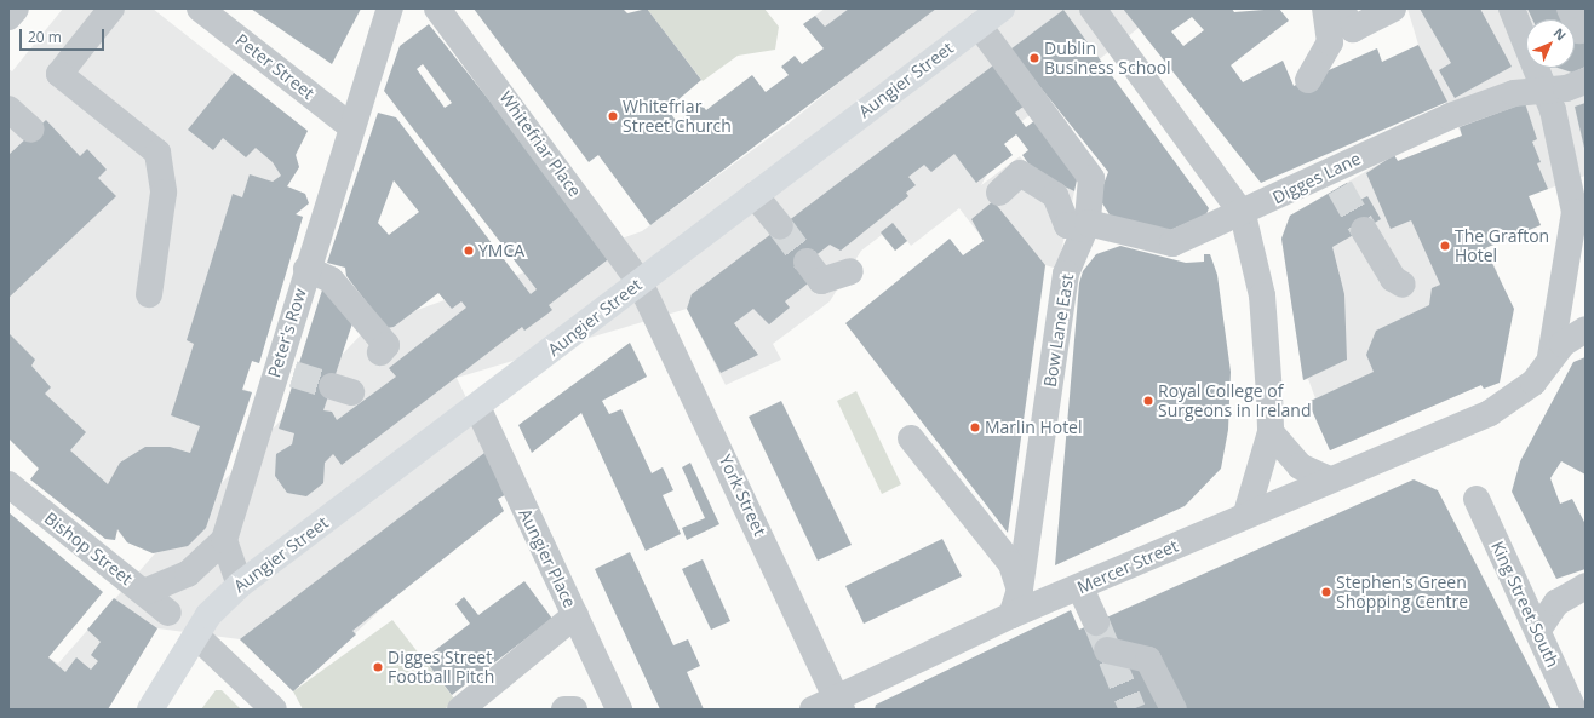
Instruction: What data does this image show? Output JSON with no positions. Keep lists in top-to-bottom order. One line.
{"streets":{"main road":["Aungier Street"],"street":["Peter Street","Whitefriar Place","Digges Lane","Bow Lane East","Peter's Row","York Street","Bishop Street","Aungier Place","Mercer Street","King Street South"]},"crossings":[["Peter Street","Peter's Row"],["Aungier Street","Whitefriar Place"],["Aungier Street","Bow Lane East"],["Aungier Street","York Street"],["Aungier Street","Aungier Place"],["Whitefriar Place","York Street"],["Digges Lane","Bow Lane East"],["Bow Lane East","Mercer Street"],["York Street","Mercer Street"]],"places":["Dublin Business School","Whitefriar Street Church","The Grafton Hotel","YMCA","Royal College of Surgeons in Ireland","Marlin Hotel","Stephen's Green Shopping Centre","Digges Street Football Pitch"],"scale_bar":"20 m","north":"top right"}
